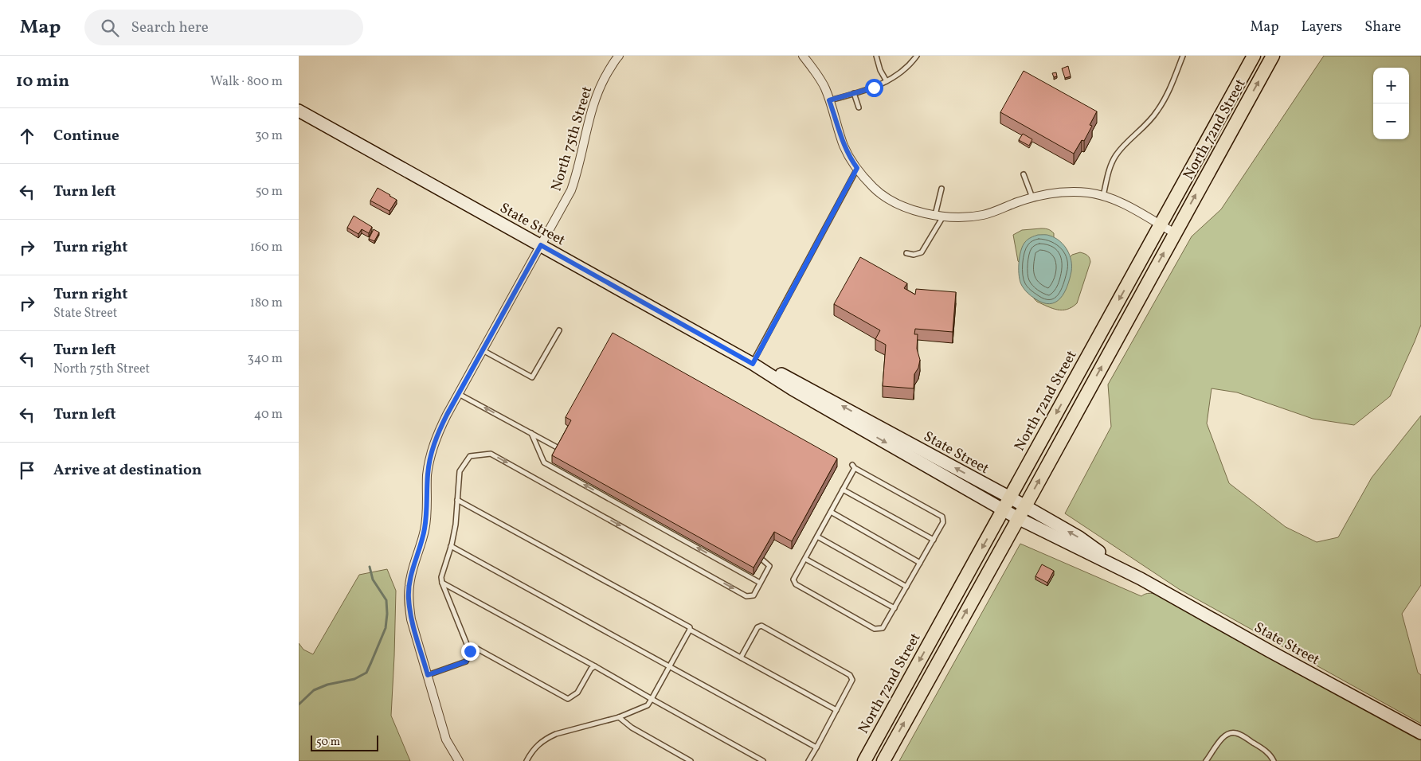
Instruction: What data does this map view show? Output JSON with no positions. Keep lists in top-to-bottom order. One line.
{"streets":{"main road":["North 72nd Street"],"street":["North 75th Street","State Street"]},"crossings":[["North 72nd Street","State Street"],["North 75th Street","State Street"]],"scale_bar":"50 m","page":{"header":"Map","search":"Search here","nav":["Map","Layers","Share"],"heading":["10 min","Walk · 800 m"],"map_buttons":["+","−"],"list":[["Continue","30 m"],["Turn left","50 m"],["Turn right","160 m"],["Turn right","State Street","180 m"],["Turn left","North 75th Street","340 m"],["Turn left","40 m"],"Arrive at destination"],"scale":"50 m"}}
